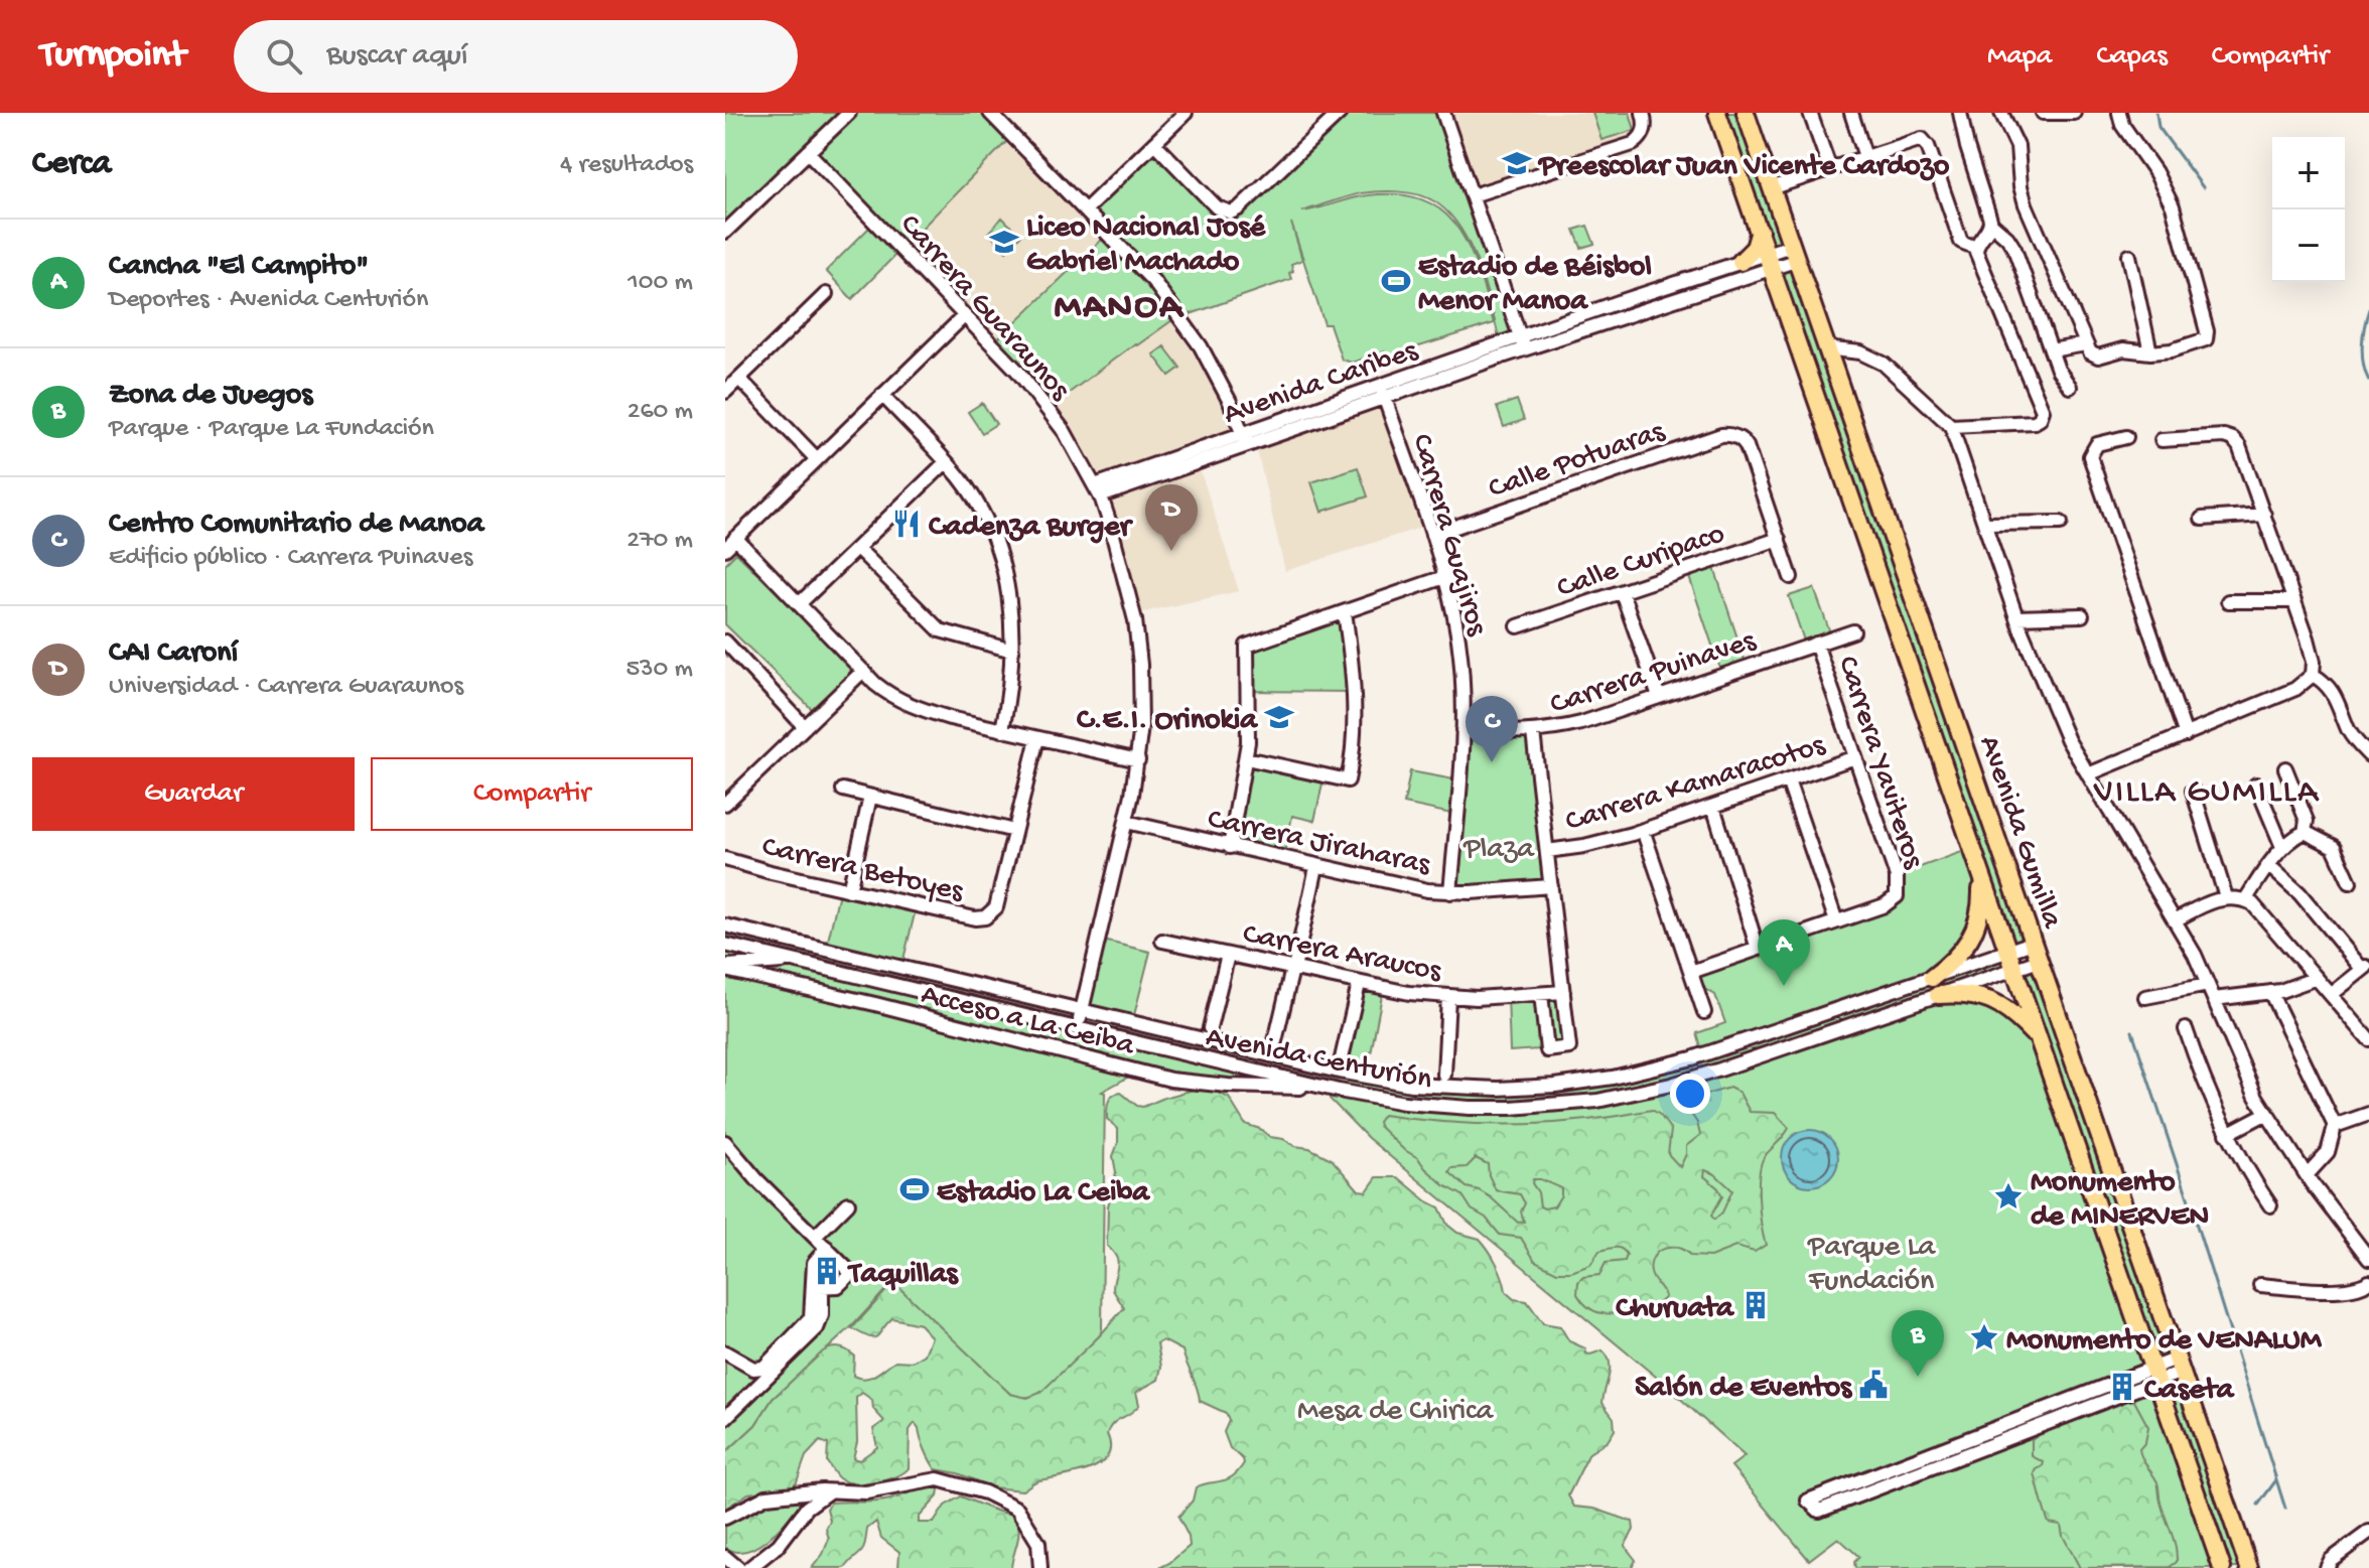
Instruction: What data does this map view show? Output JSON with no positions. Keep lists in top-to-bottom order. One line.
{"streets":{"main road":["Avenida Gumilla"],"street":["Carrera Guaraunos","Avenida Caribes","Calle Potuaras","Carrera Guajiros","Calle Curipaco","Carrera Puinaves","Carrera Yaviteros","Carrera Kamaracotos","Carrera Jiraharas","Carrera Betoyes","Carrera Araucos","Acceso a La Ceiba","Avenida Centurión"]},"crossings":[["Carrera Guaraunos","Avenida Caribes"],["Carrera Guaraunos","Carrera Jiraharas"],["Carrera Guaraunos","Avenida Centurión"],["Avenida Caribes","Carrera Guajiros"],["Avenida Caribes","Avenida Gumilla"],["Calle Potuaras","Carrera Guajiros"],["Calle Potuaras","Calle Curipaco"],["Carrera Guajiros","Carrera Puinaves"],["Carrera Guajiros","Carrera Jiraharas"],["Carrera Puinaves","Carrera Yaviteros"],["Carrera Yaviteros","Carrera Kamaracotos"],["Avenida Gumilla","Avenida Centurión"],["Acceso a La Ceiba","Avenida Centurión"]],"districts":["MANOA","VILLA GUMILLA"],"parks":["Plaza","Parque La Fundación","Mesa de Chirica"],"places":{"school or university":["Preescolar Juan Vicente Cardozo","Liceo Nacional José Gabriel Machado","C.E.I. Orinokia"],"sports":["Estadio de Béisbol Menor Manoa","Estadio La Ceiba"],"restaurant":["Cadenza Burger"],"place":["Monumento de MINERVEN","Monumento de VENALUM"],"building":["Taquillas","Churuata","Caseta"],"public building":["Salón de Eventos"]},"page":{"header":"Turnpoint","search":"Buscar aquí","nav":["Mapa","Capas","Compartir"],"heading":["Cerca","4 resultados"],"map_buttons":["+","−"],"list":[{"mark":"A","name":"Cancha \"El Campito\"","note":"Deportes · Avenida Centurión","value":"100 m"},{"mark":"B","name":"Zona de Juegos","note":"Parque · Parque La Fundación","value":"260 m"},{"mark":"C","name":"Centro Comunitario de Manoa","note":"Edificio público · Carrera Puinaves","value":"270 m"},{"mark":"D","name":"CAI Caroní","note":"Universidad · Carrera Guaraunos","value":"530 m"}],"pins":["D","C","A","B"],"buttons":["Guardar","Compartir"]}}
